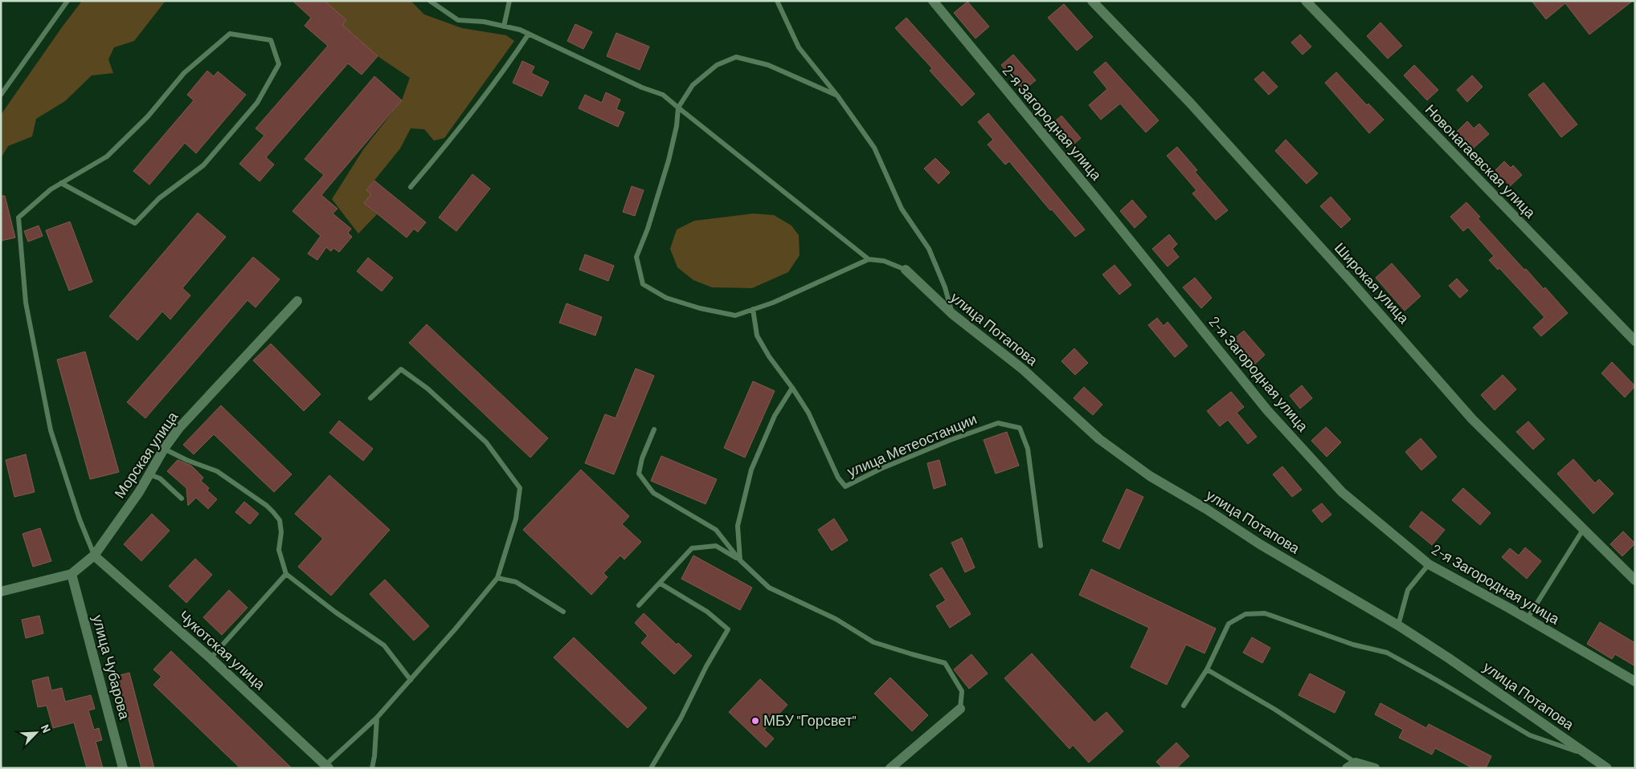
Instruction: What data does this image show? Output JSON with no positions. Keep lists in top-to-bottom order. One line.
{"streets":{"street":["2-я Загородная улица","Новонагаевская улица","Широкая улица","улица Потапова","Морская улица","Чукотская улица","улица Чубарова"],"lane":["улица Метеостанции"]},"crossings":[["Морская улица","Чукотская улица"],["Морская улица","улица Чубарова"]],"places":["МБУ \"Горсвет\""],"north":"top right"}
